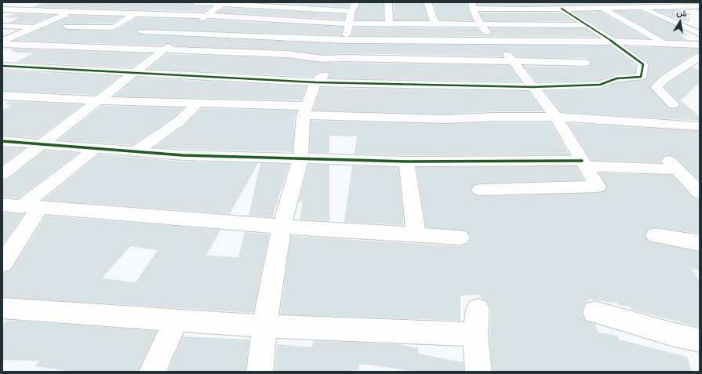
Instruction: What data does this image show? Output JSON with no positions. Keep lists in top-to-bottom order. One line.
{"north":"top"}
